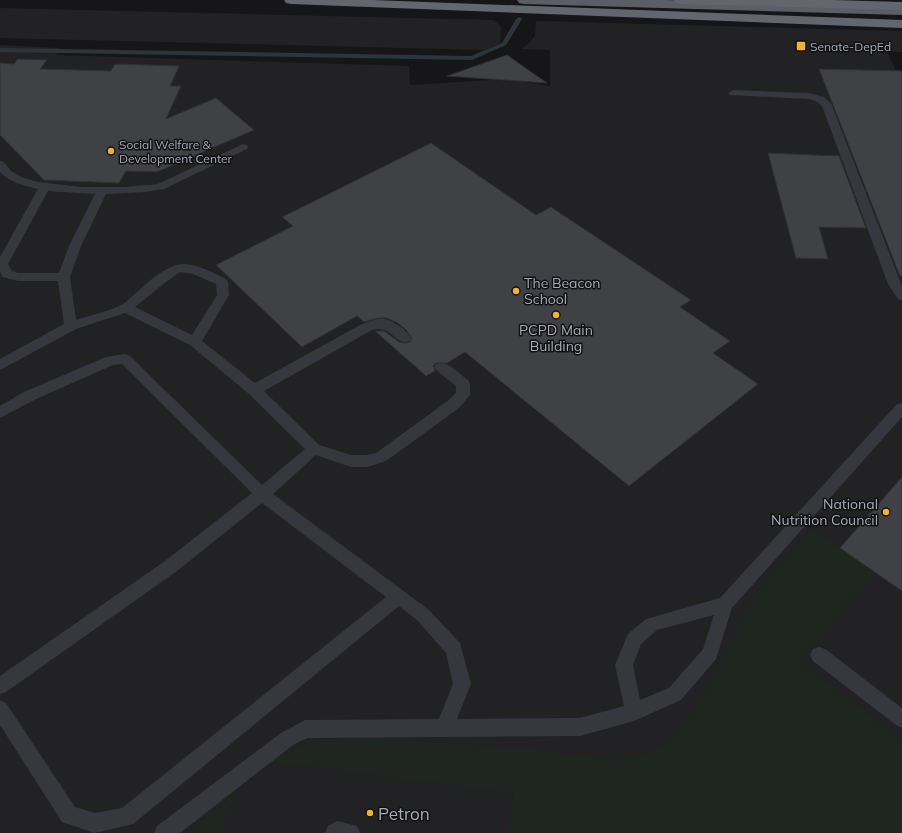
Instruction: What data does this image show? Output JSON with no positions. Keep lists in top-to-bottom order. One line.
{"places":{"transit":["Senate-DepEd"],"other":["Social Welfare & Development Center","The Beacon School","PCPD Main Building","National Nutrition Council","Petron"]}}
